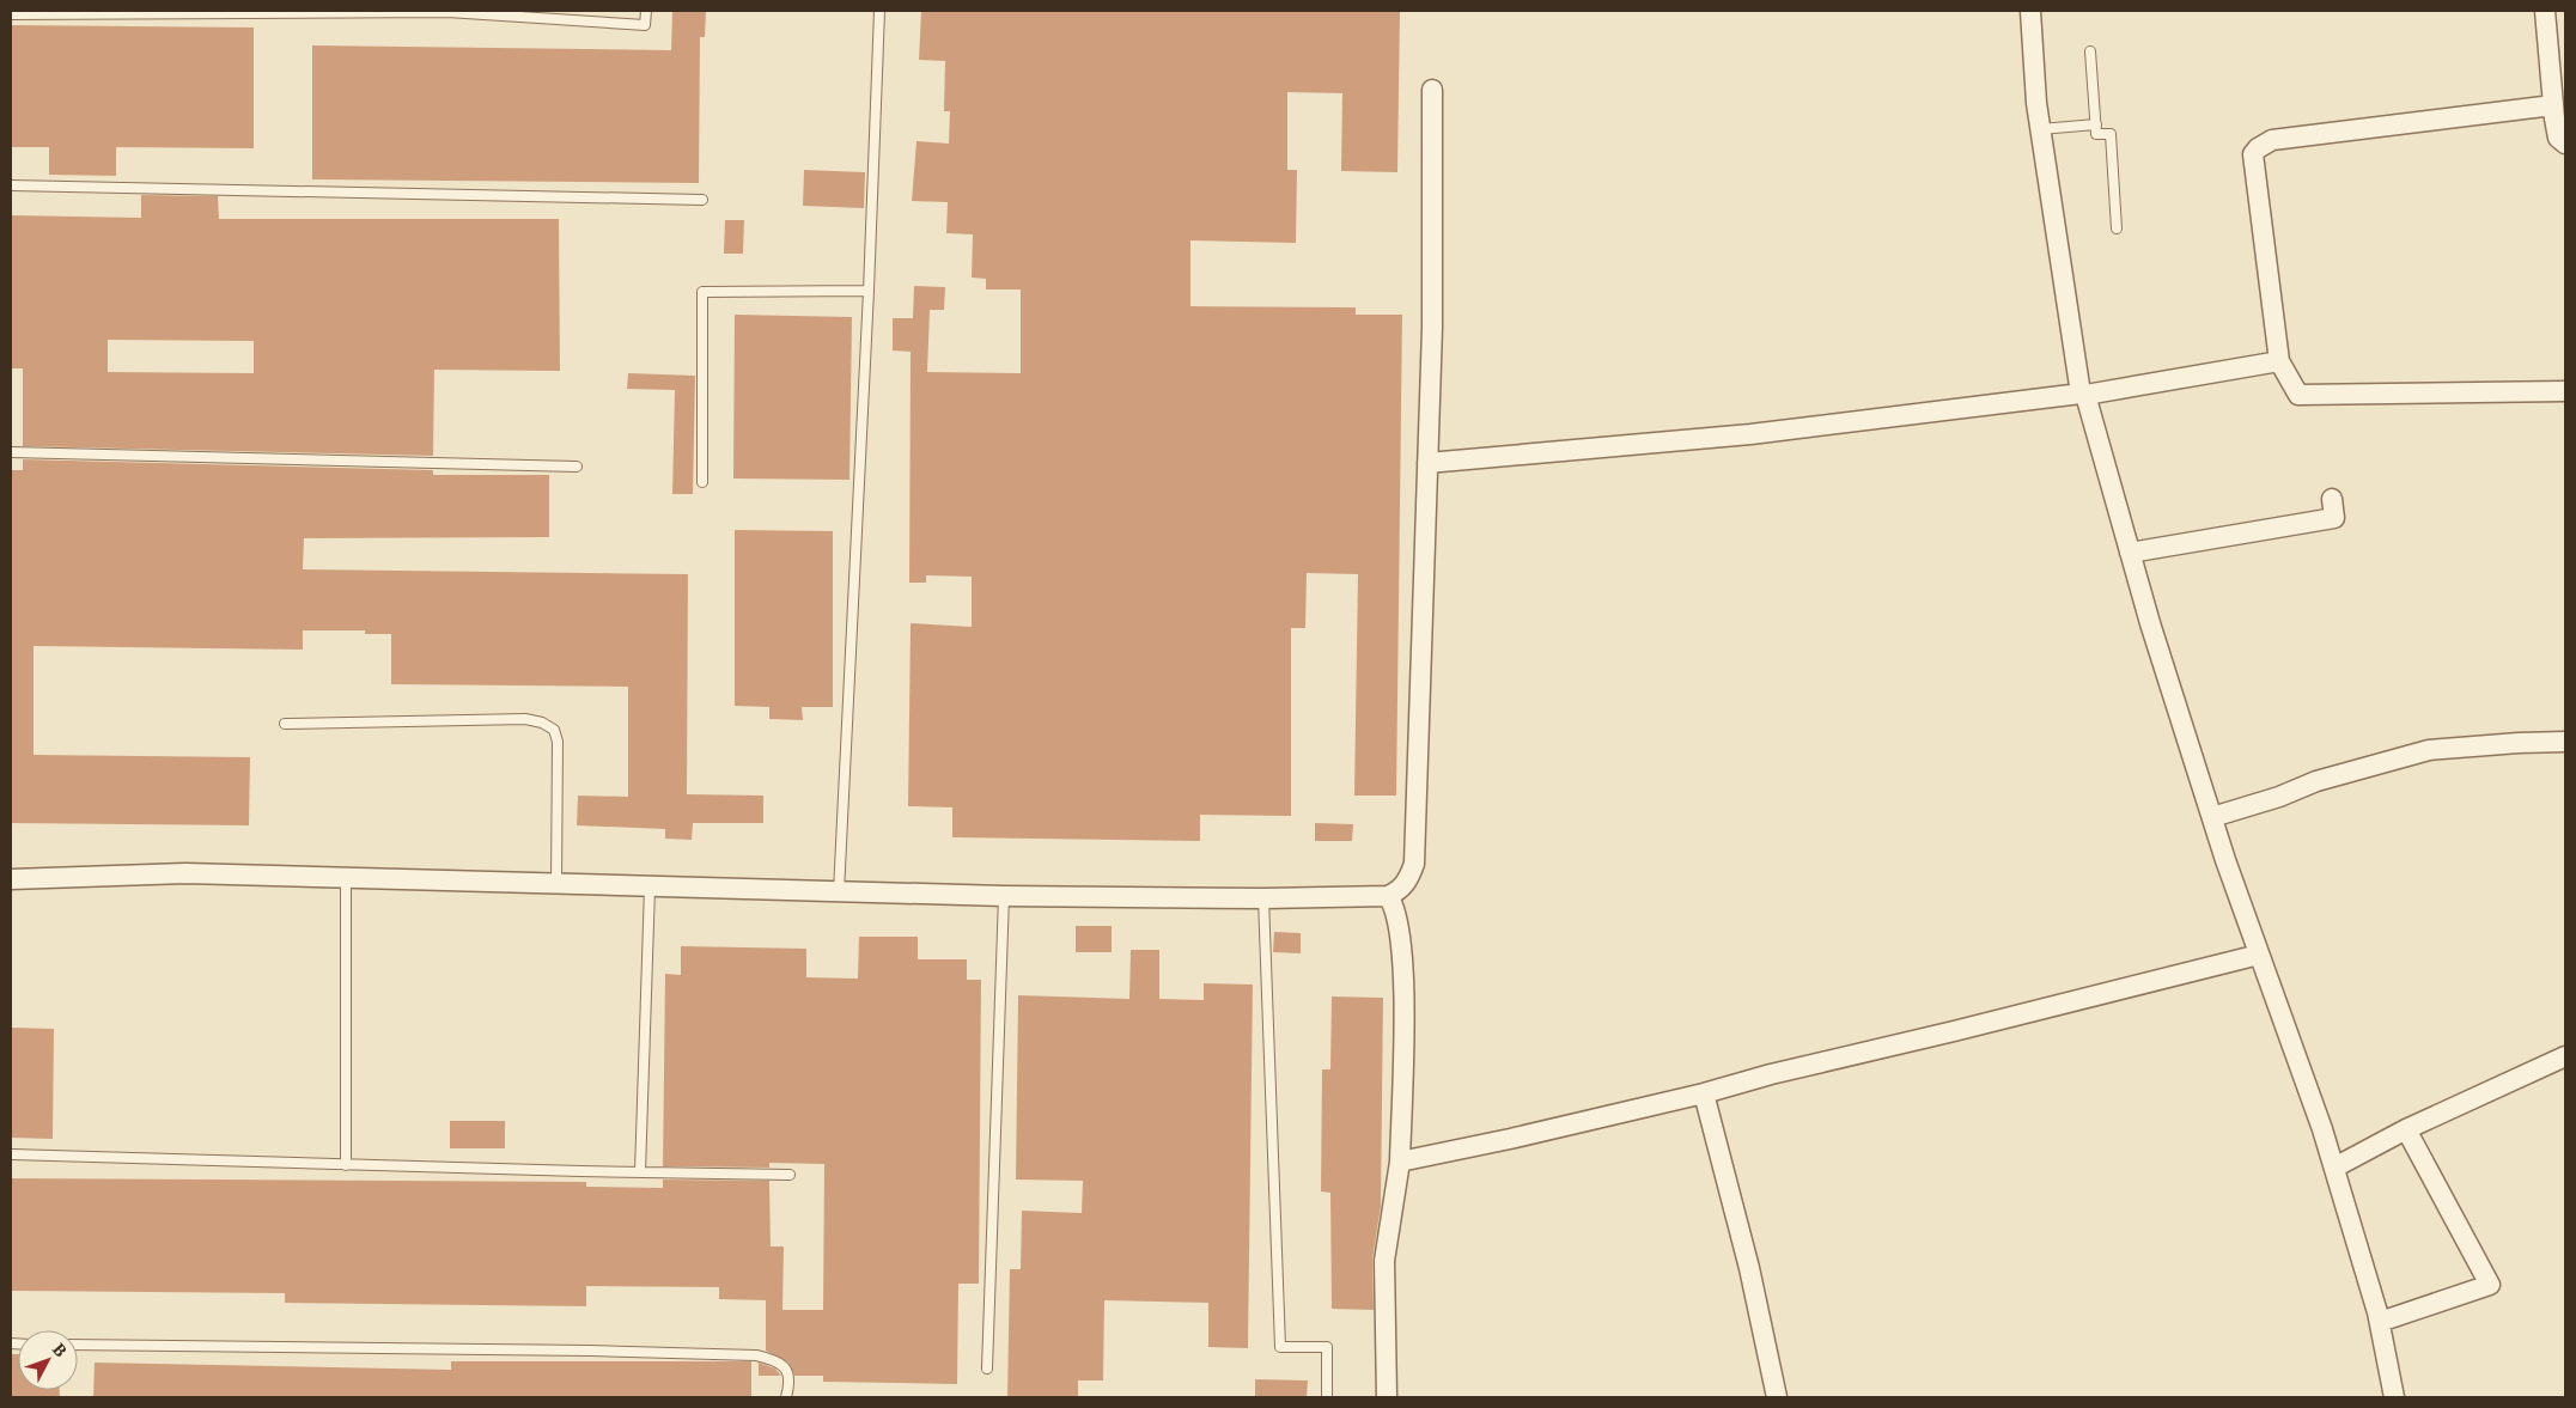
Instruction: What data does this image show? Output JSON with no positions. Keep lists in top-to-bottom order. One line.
{"north":"top right"}
